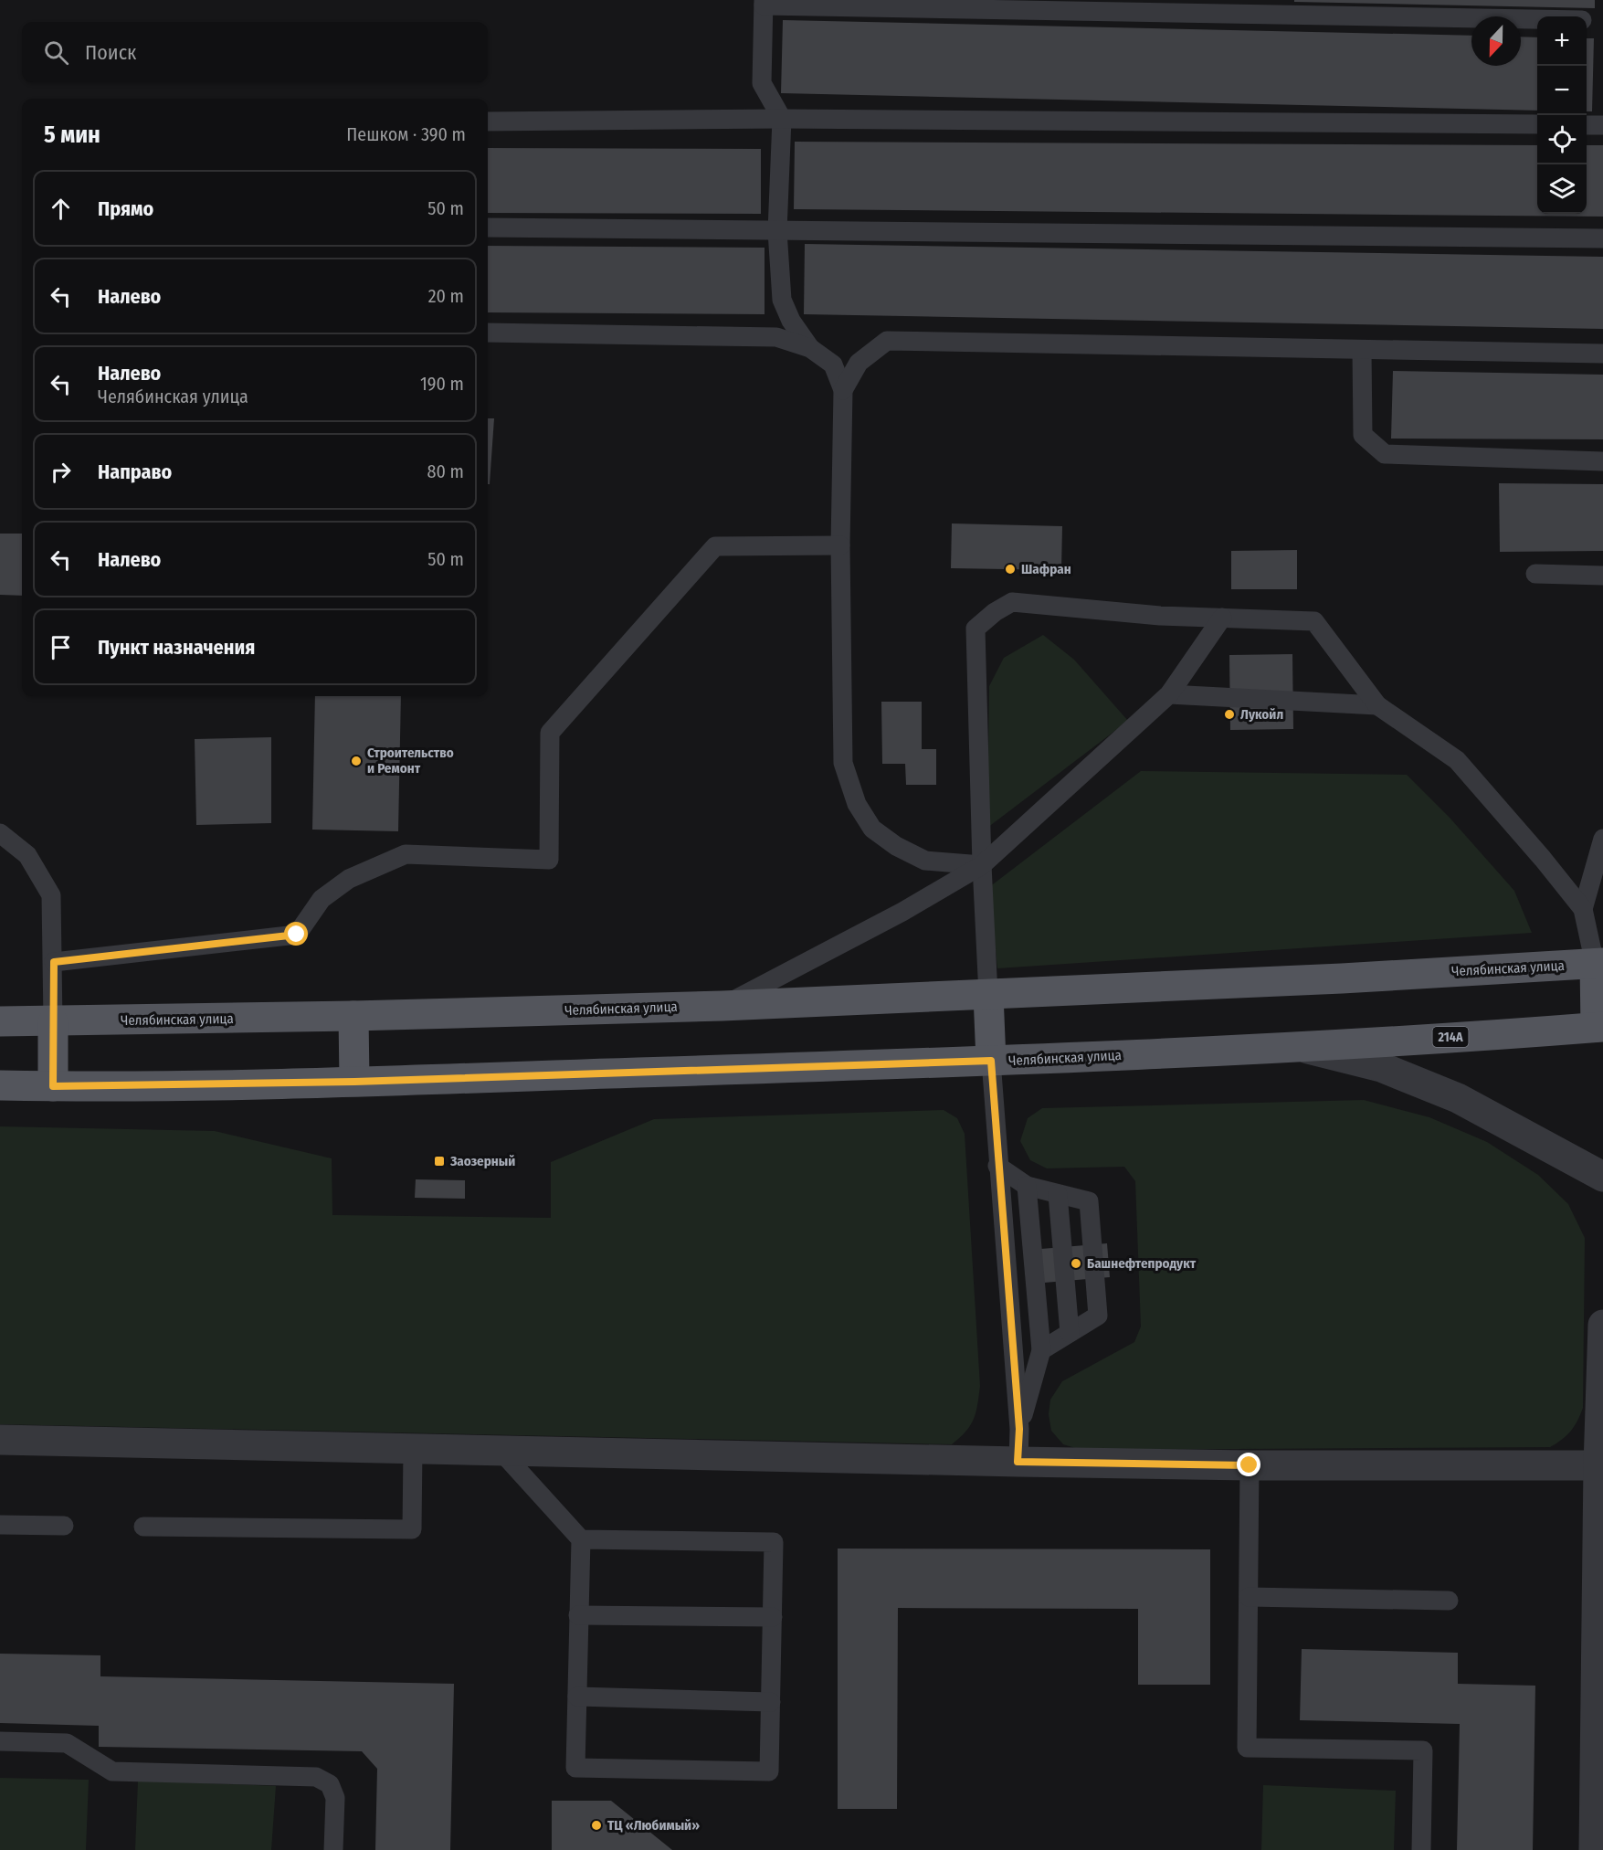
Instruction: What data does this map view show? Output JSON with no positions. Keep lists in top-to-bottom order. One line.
{"streets":{"main road":["Челябинская улица","214А"]},"places":{"other":["Шафран","Лукойл","Строительство и Ремонт","Башнефтепродукт","ТЦ «Любимый»"],"transit":["Заозерный"]},"north":"bottom","page":{"map_buttons":["+","−"],"search":"Поиск","heading":["5 мин","Пешком · 390 m"],"list":[["Прямо","50 m"],["Налево","20 m"],["Налево","Челябинская улица","190 m"],["Направо","80 m"],["Налево","50 m"],"Пункт назначения"]}}
